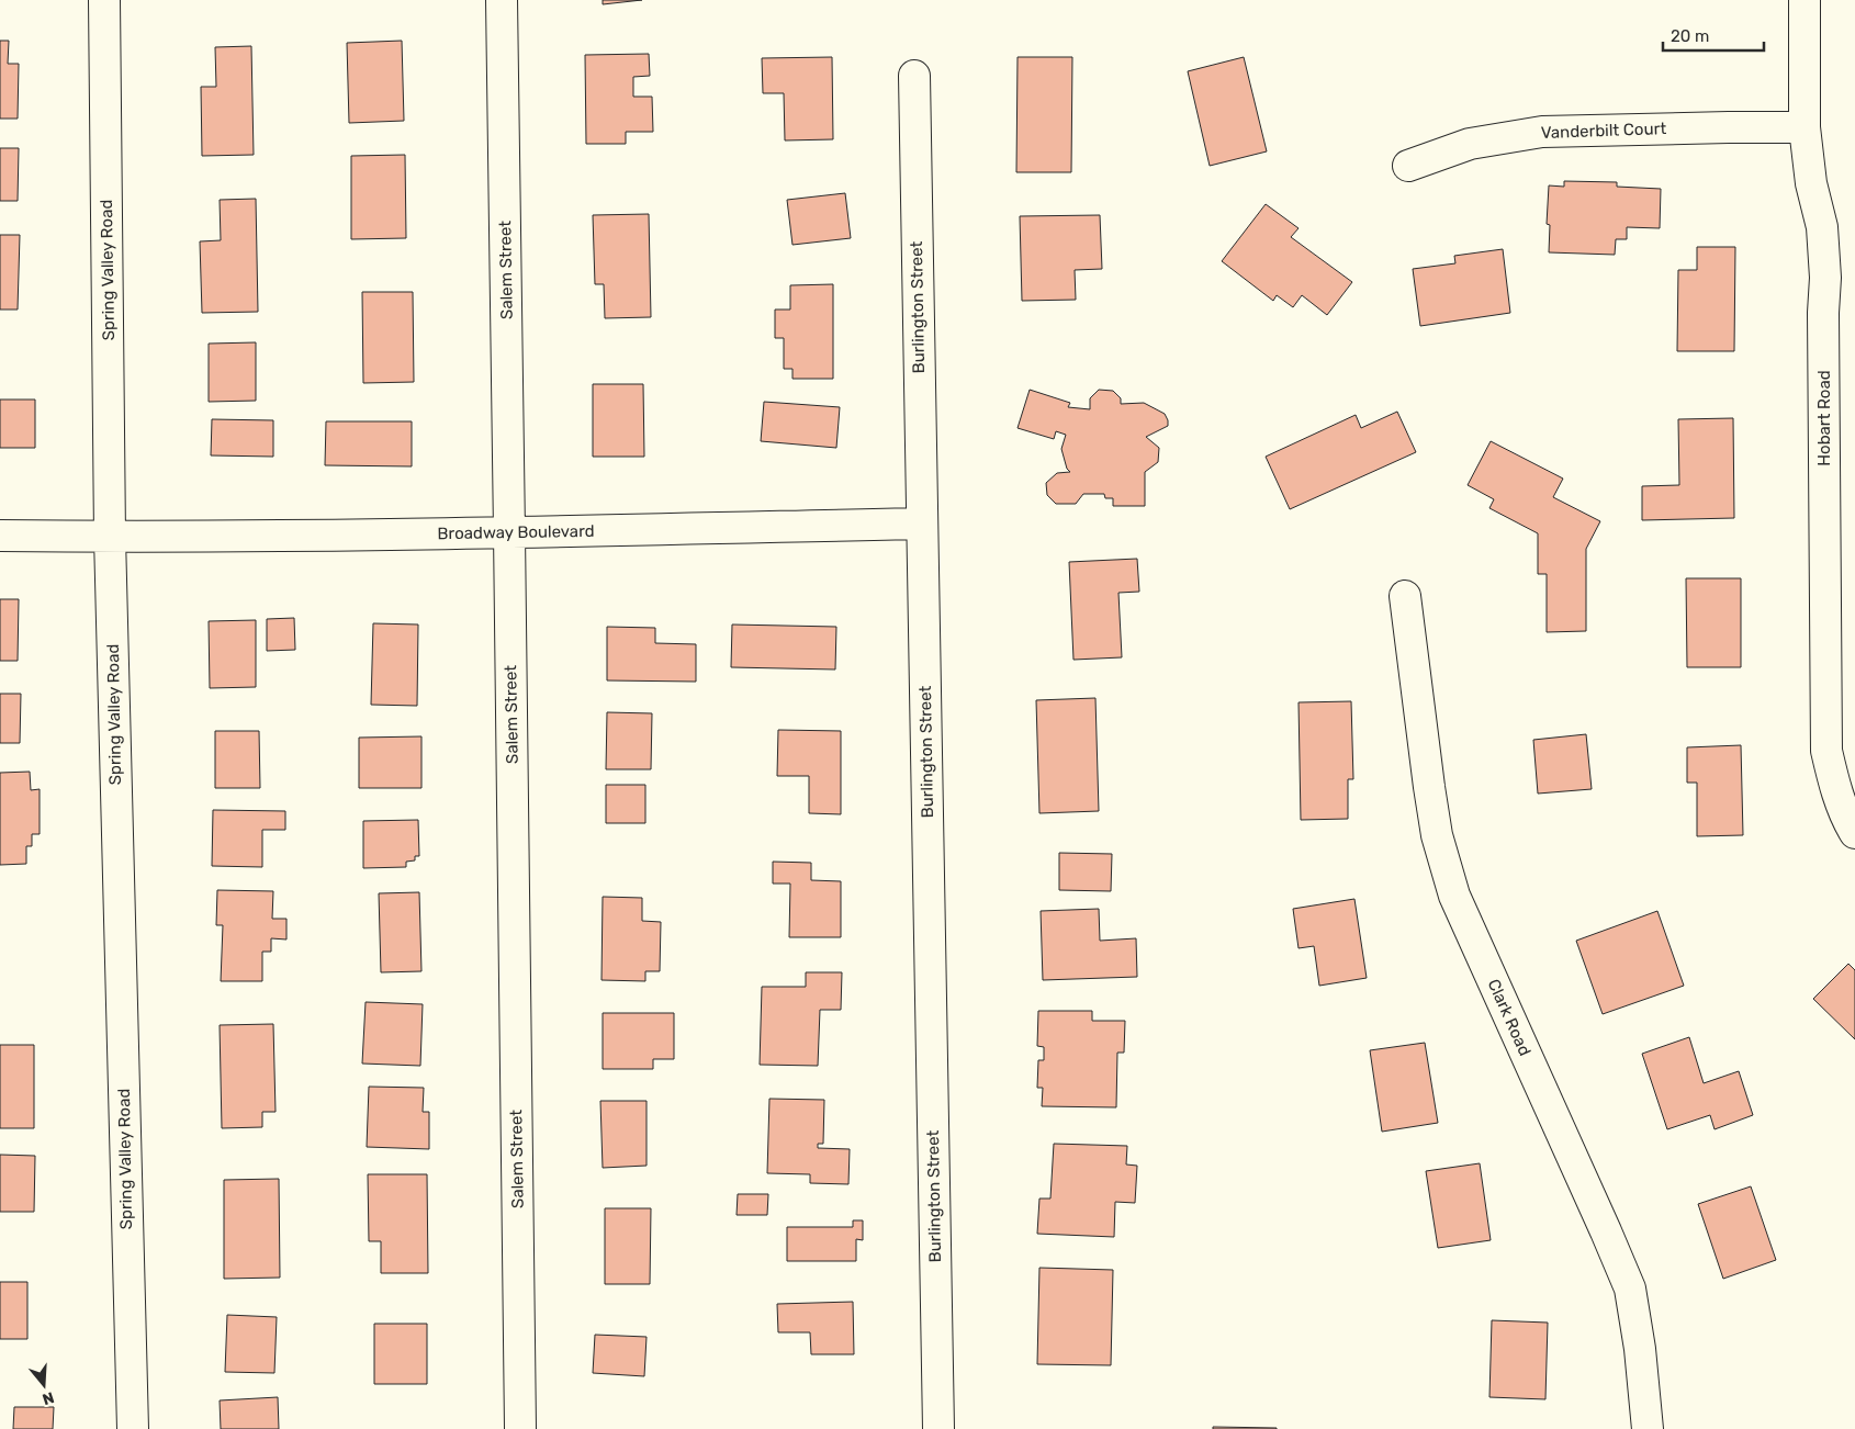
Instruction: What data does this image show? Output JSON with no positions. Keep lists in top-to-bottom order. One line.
{"streets":{"street":["Vanderbilt Court","Spring Valley Road","Salem Street","Burlington Street","Hobart Road","Broadway Boulevard","Clark Road"]},"crossings":[["Vanderbilt Court","Hobart Road"],["Spring Valley Road","Broadway Boulevard"],["Salem Street","Broadway Boulevard"],["Burlington Street","Broadway Boulevard"]],"scale_bar":"20 m","north":"bottom"}
